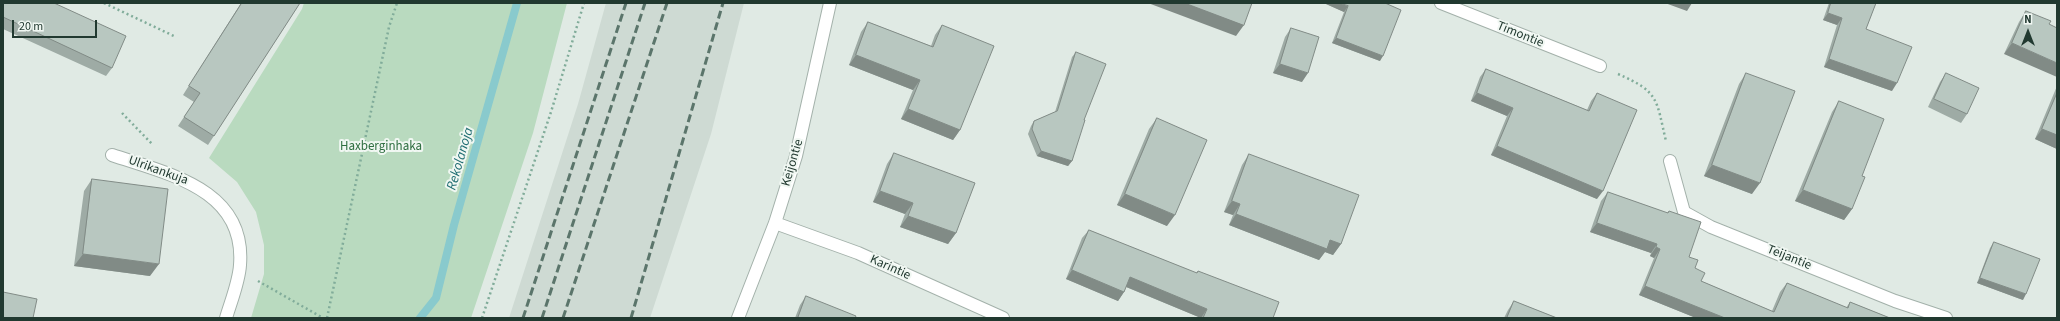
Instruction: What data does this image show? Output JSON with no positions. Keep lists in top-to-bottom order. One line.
{"streets":{"street":["Timontie","Keijontie","Ulrikankuja","Teijantie","Karintie"]},"crossings":[["Keijontie","Karintie"]],"water":["Rekolanoja"],"parks":["Haxberginhaka"],"scale_bar":"20 m","north":"top"}
